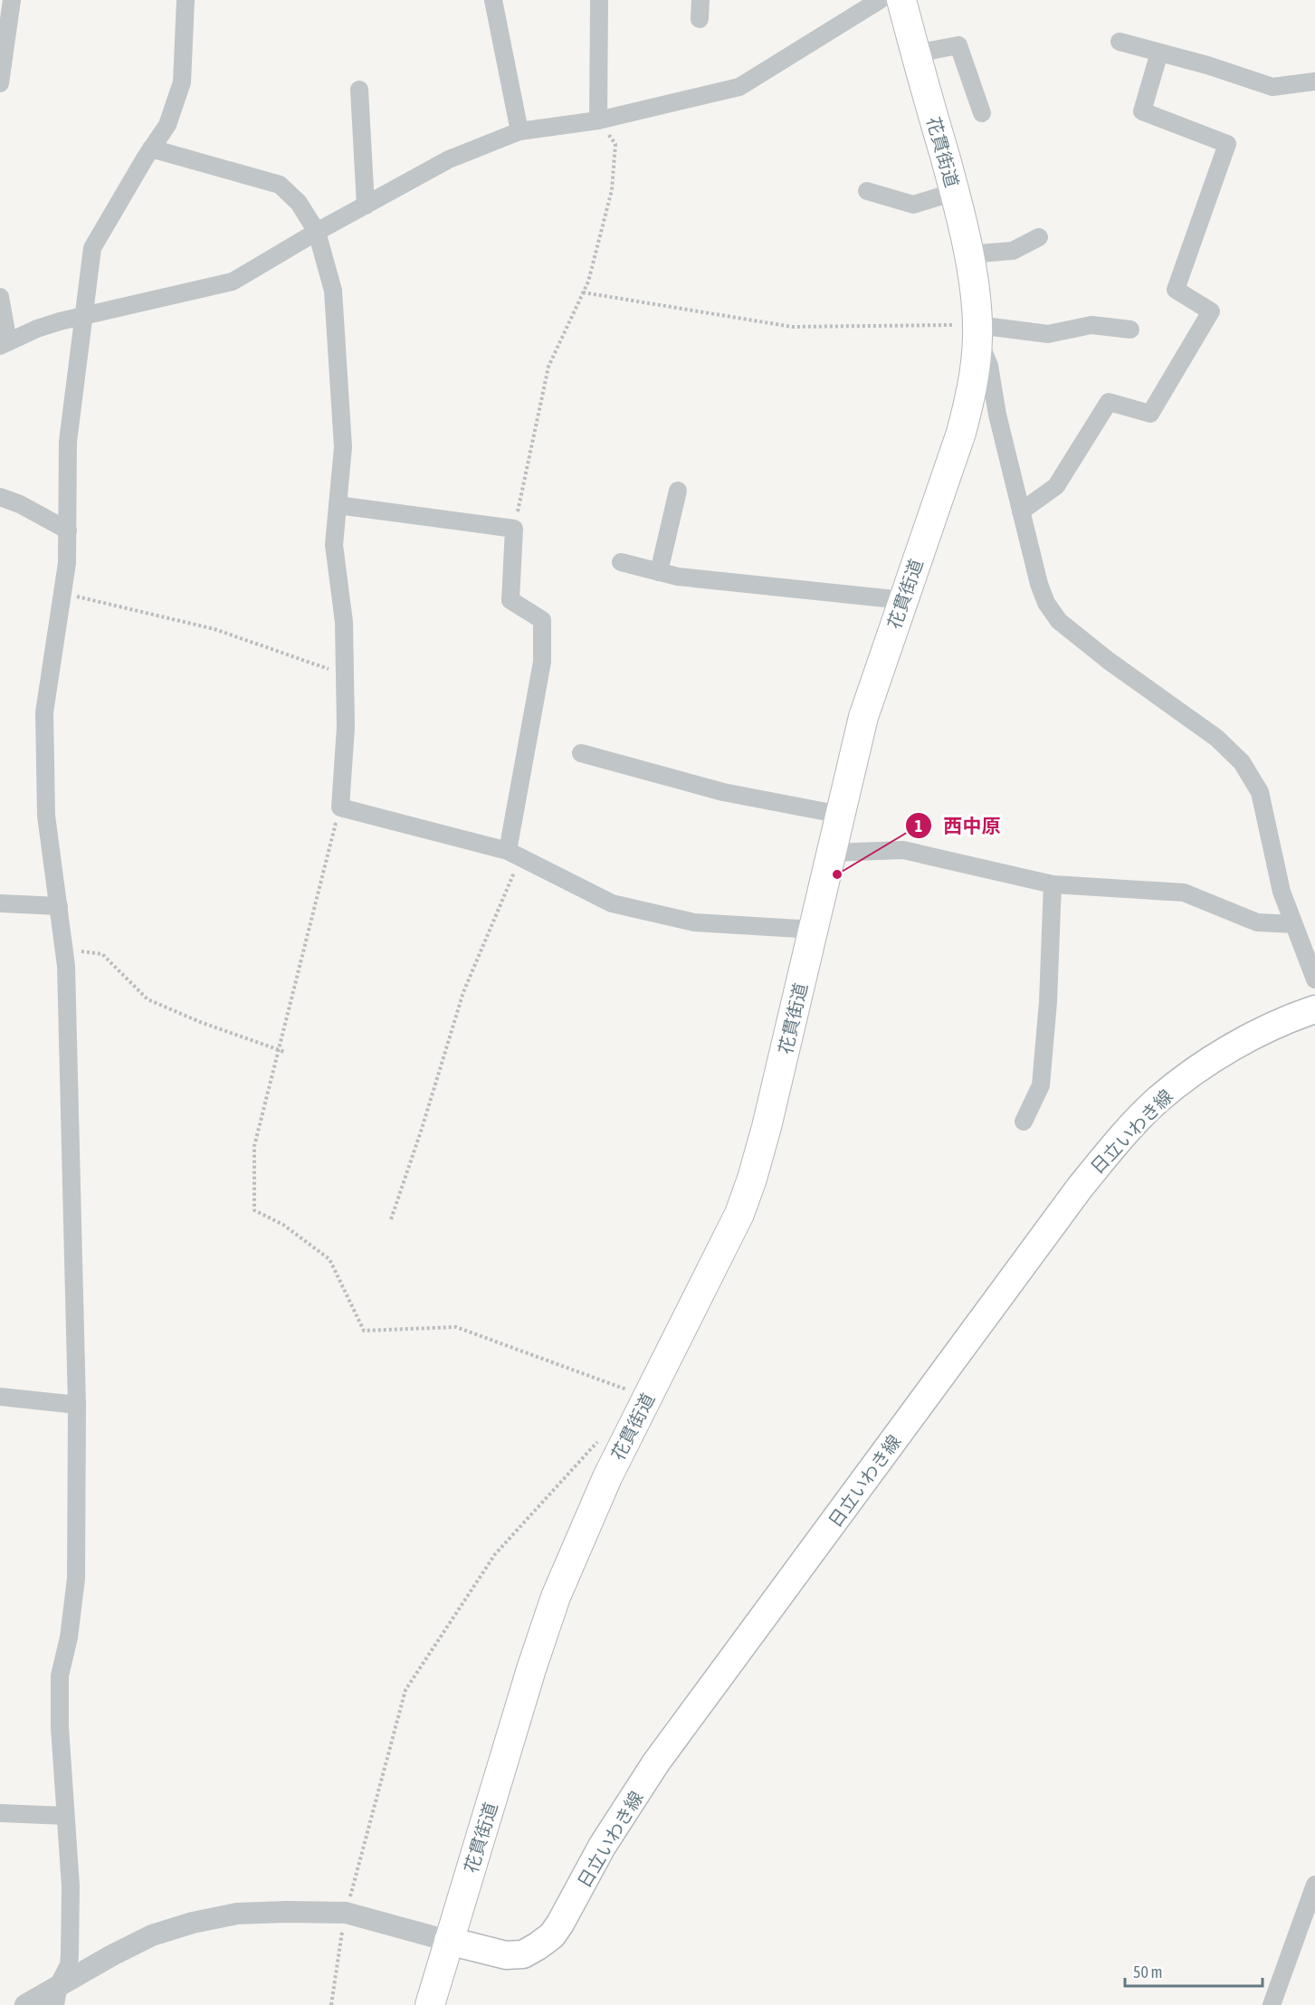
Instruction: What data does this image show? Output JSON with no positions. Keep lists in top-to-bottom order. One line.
{"streets":{"highway":["花貫街道"],"main road":["日立いわき線"]},"crossings":[["花貫街道","日立いわき線"]],"places":["西中原"],"scale_bar":"50 m"}
